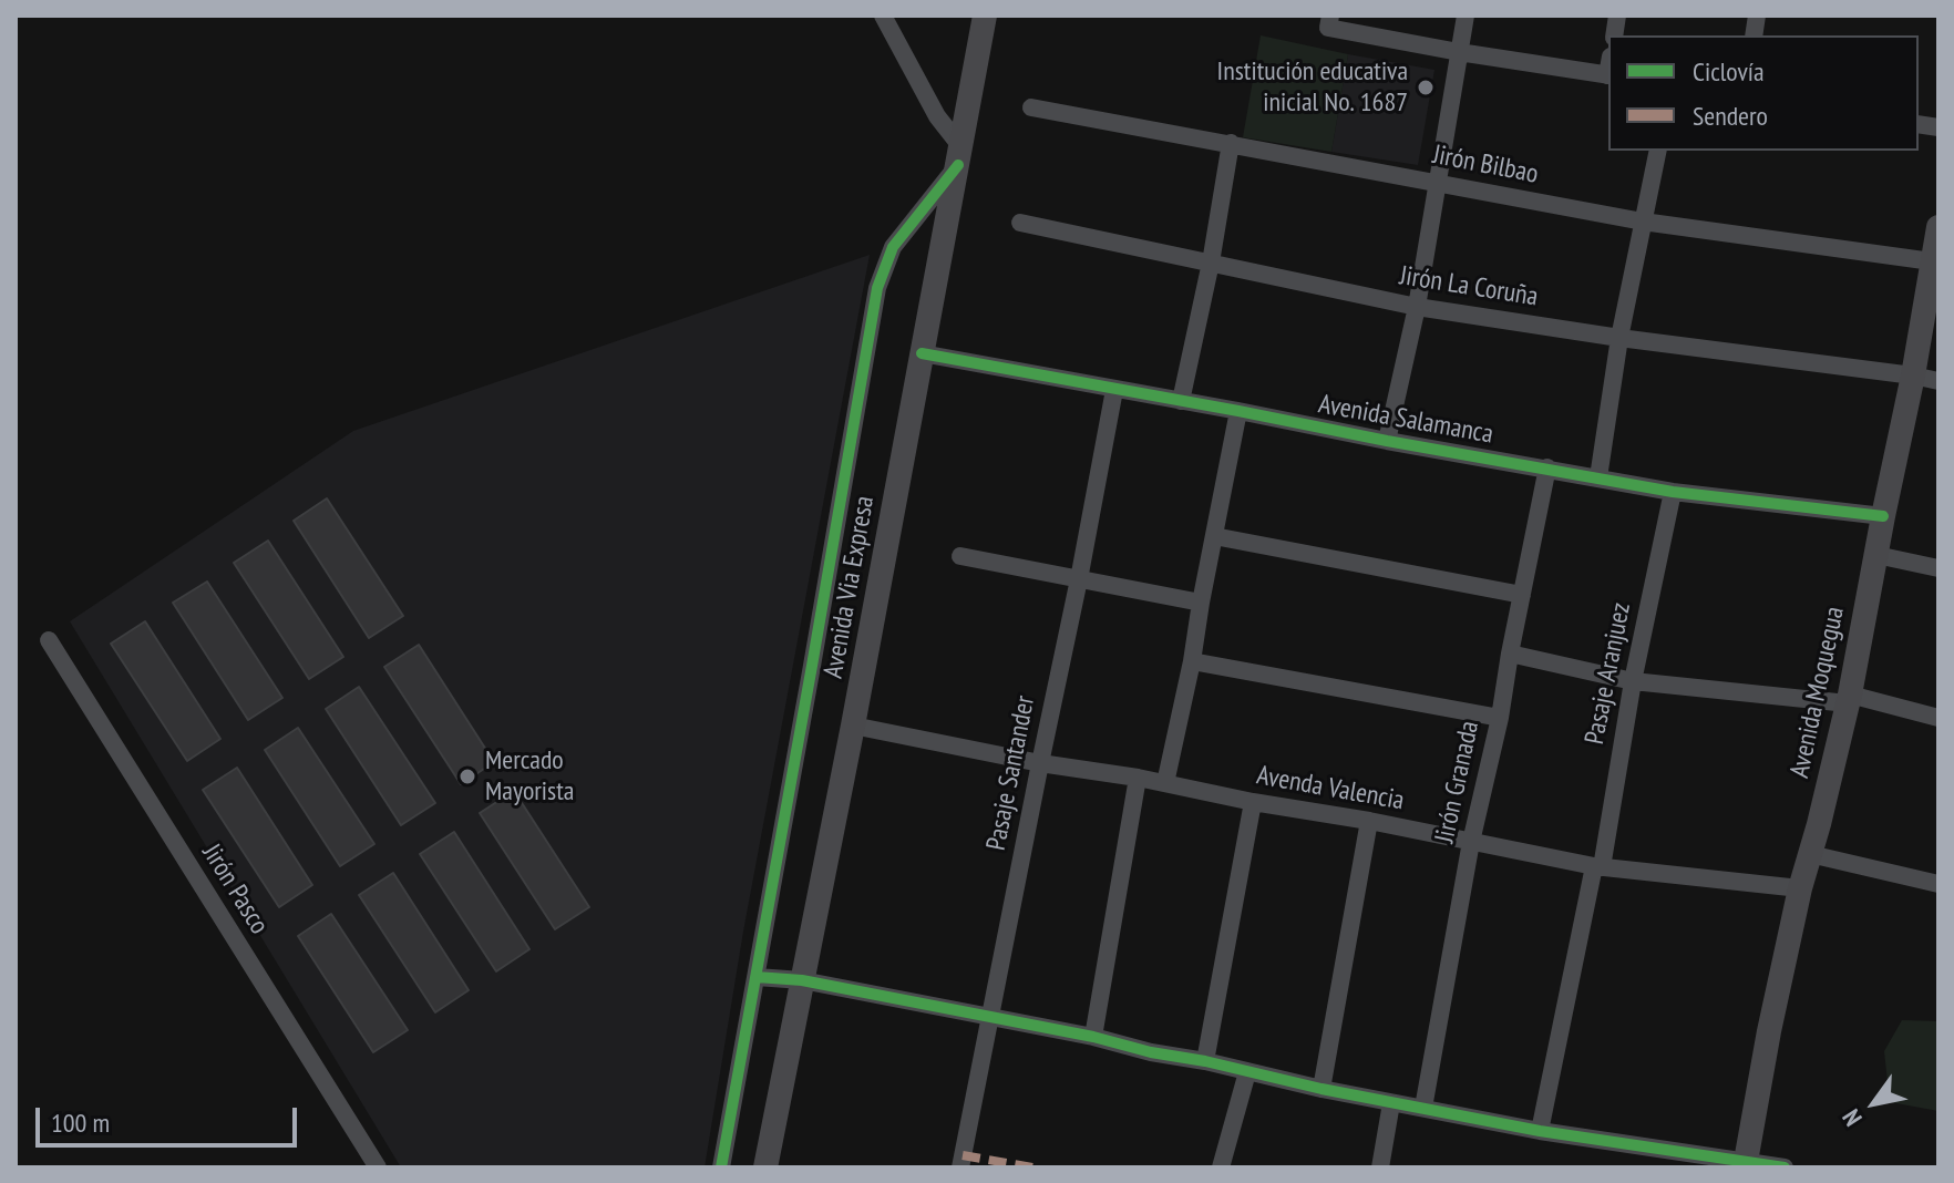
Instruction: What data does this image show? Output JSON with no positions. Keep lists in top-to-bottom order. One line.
{"streets":{"main road":["Avenida Via Expresa","Avenida Moquegua"],"street":["Jirón Bilbao","Jirón La Coruña","Avenida Salamanca","Pasaje Aranjuez","Pasaje Santander","Jirón Granada","Avenda Valencia","Jirón Pasco"]},"crossings":[["Jirón Bilbao","Avenida Moquegua"],["Jirón La Coruña","Avenida Moquegua"],["Avenida Salamanca","Avenida Via Expresa"],["Avenida Salamanca","Pasaje Aranjuez"],["Avenida Salamanca","Avenida Moquegua"],["Avenida Salamanca","Pasaje Santander"],["Avenida Salamanca","Jirón Granada"],["Avenida Via Expresa","Avenda Valencia"],["Pasaje Aranjuez","Avenda Valencia"],["Avenida Moquegua","Avenda Valencia"],["Pasaje Santander","Avenda Valencia"],["Jirón Granada","Avenda Valencia"]],"places":["Institución educativa inicial No. 1687","Mercado Mayorista"],"legend":["Ciclovía","Sendero"],"scale_bar":"100 m","north":"bottom left"}
